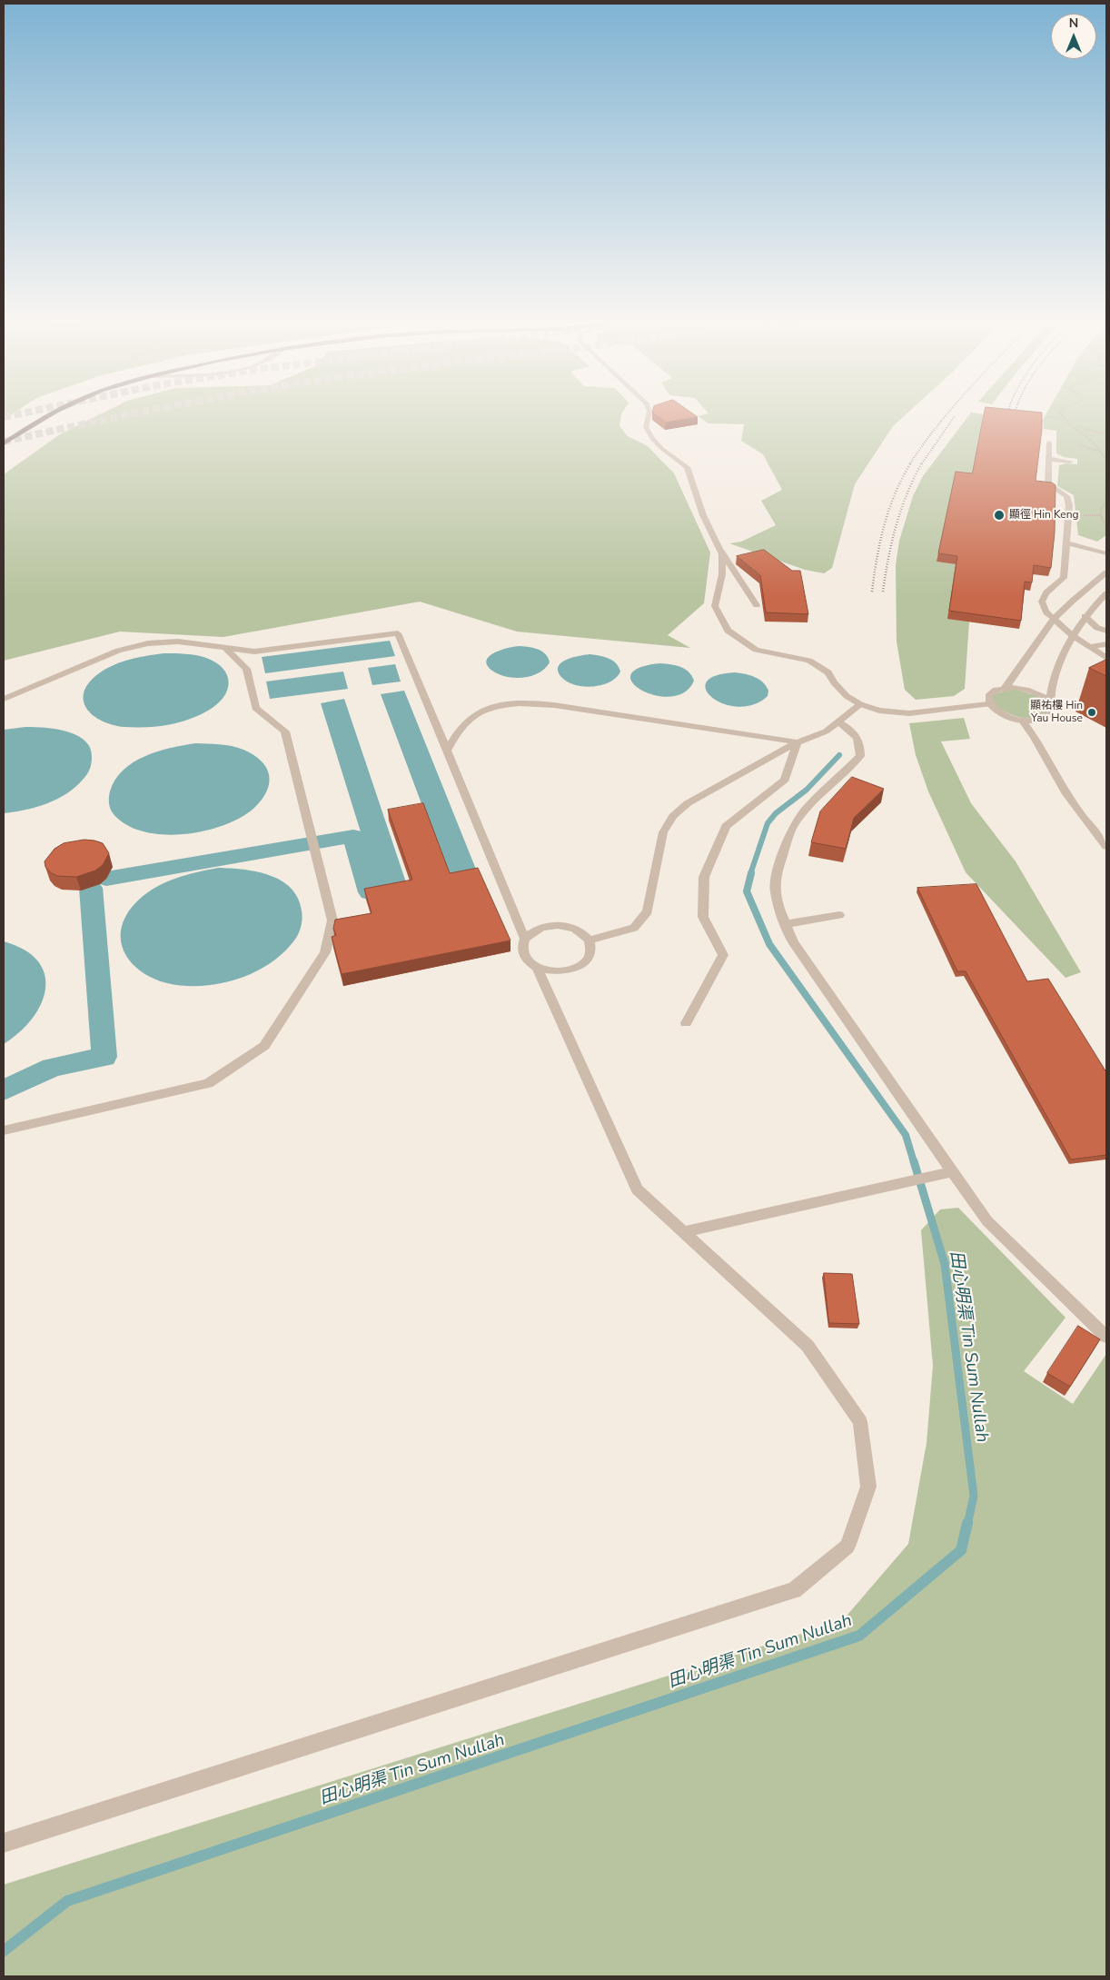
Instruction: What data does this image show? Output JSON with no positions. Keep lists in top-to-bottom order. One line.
{"water":["田心明渠 Tin Sum Nullah"],"places":["顯徑 Hin Keng","顯祐樓 Hin Yau House"],"north":"top"}
